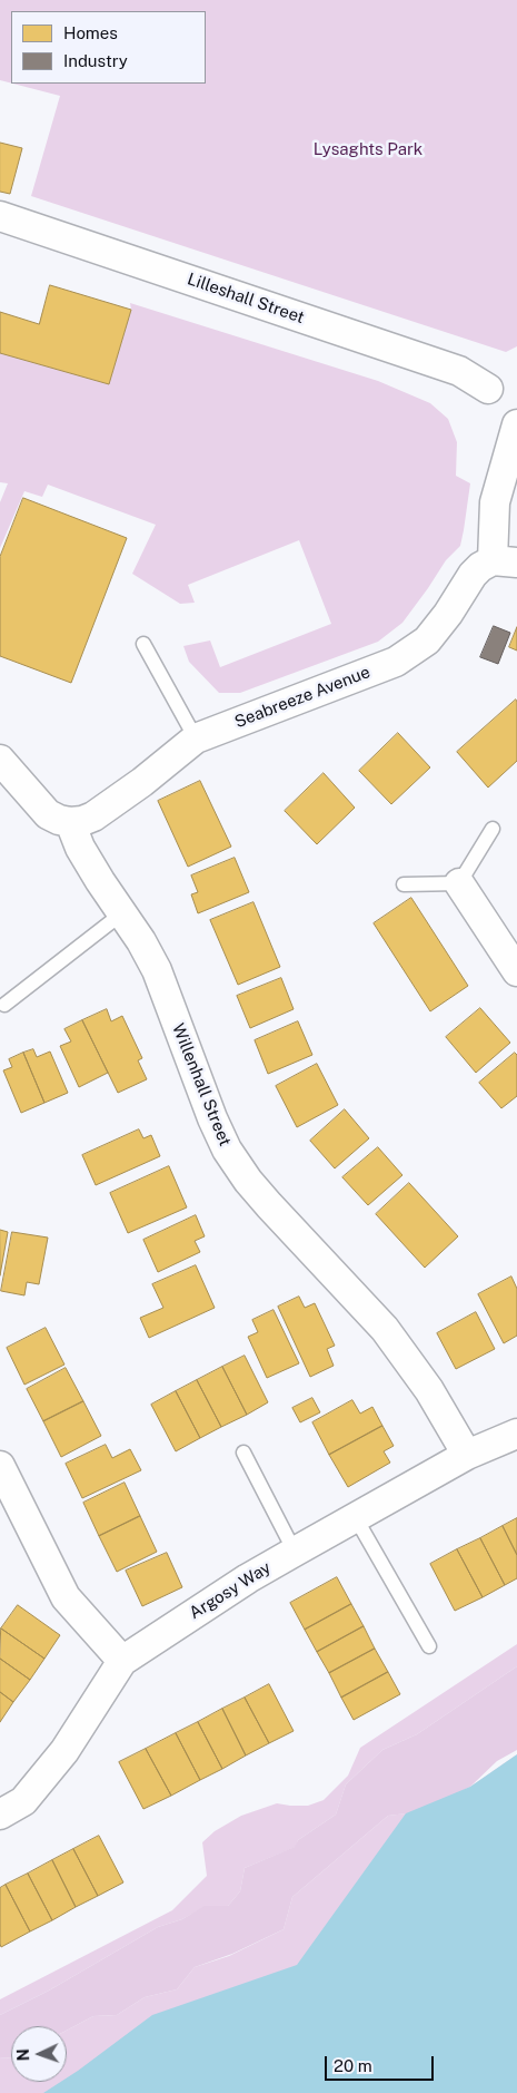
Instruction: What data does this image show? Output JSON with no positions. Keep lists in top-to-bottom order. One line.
{"streets":{"street":["Lilleshall Street","Seabreeze Avenue","Willenhall Street","Argosy Way"]},"crossings":[["Seabreeze Avenue","Willenhall Street"],["Willenhall Street","Argosy Way"]],"parks":["Lysaghts Park"],"legend":["Homes","Industry"],"scale_bar":"20 m","north":"left"}
